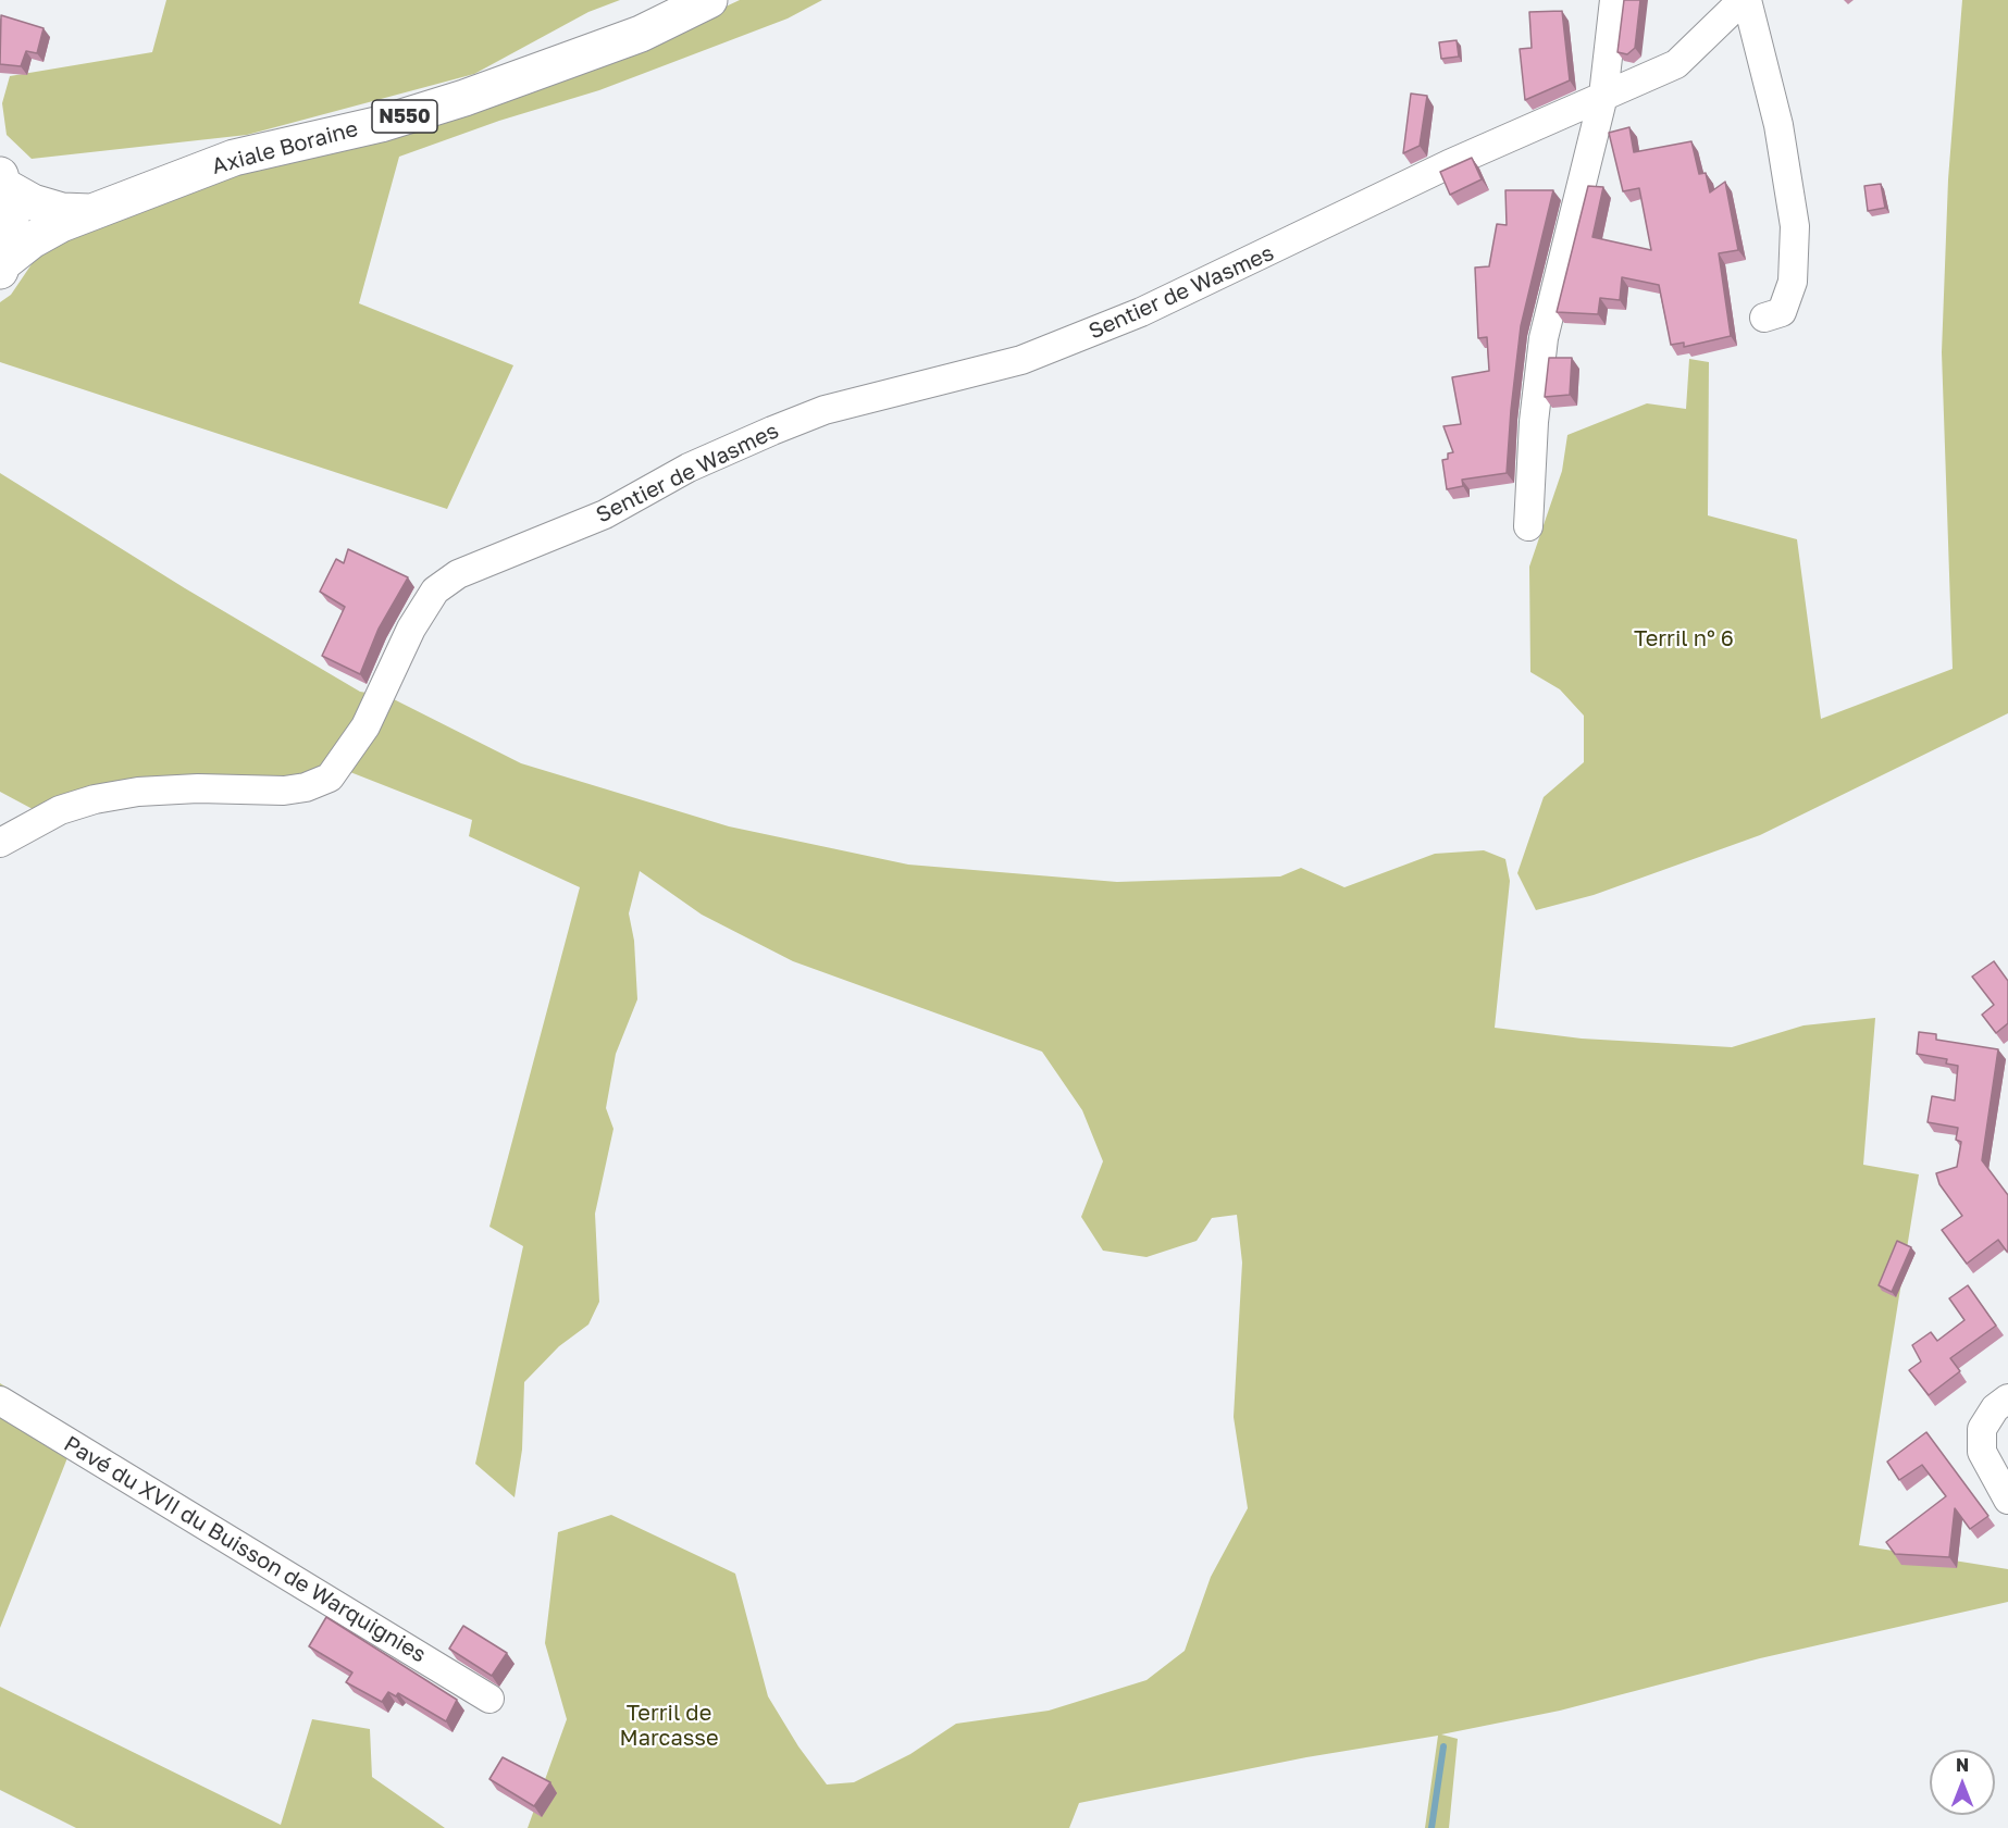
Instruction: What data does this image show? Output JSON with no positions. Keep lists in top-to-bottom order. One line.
{"streets":{"main road":["N550","Axiale Boraine"],"street":["Sentier de Wasmes","Pavé du XVII du Buisson de Warquignies"]},"parks":["Terril n° 6","Terril de Marcasse"],"north":"top"}
